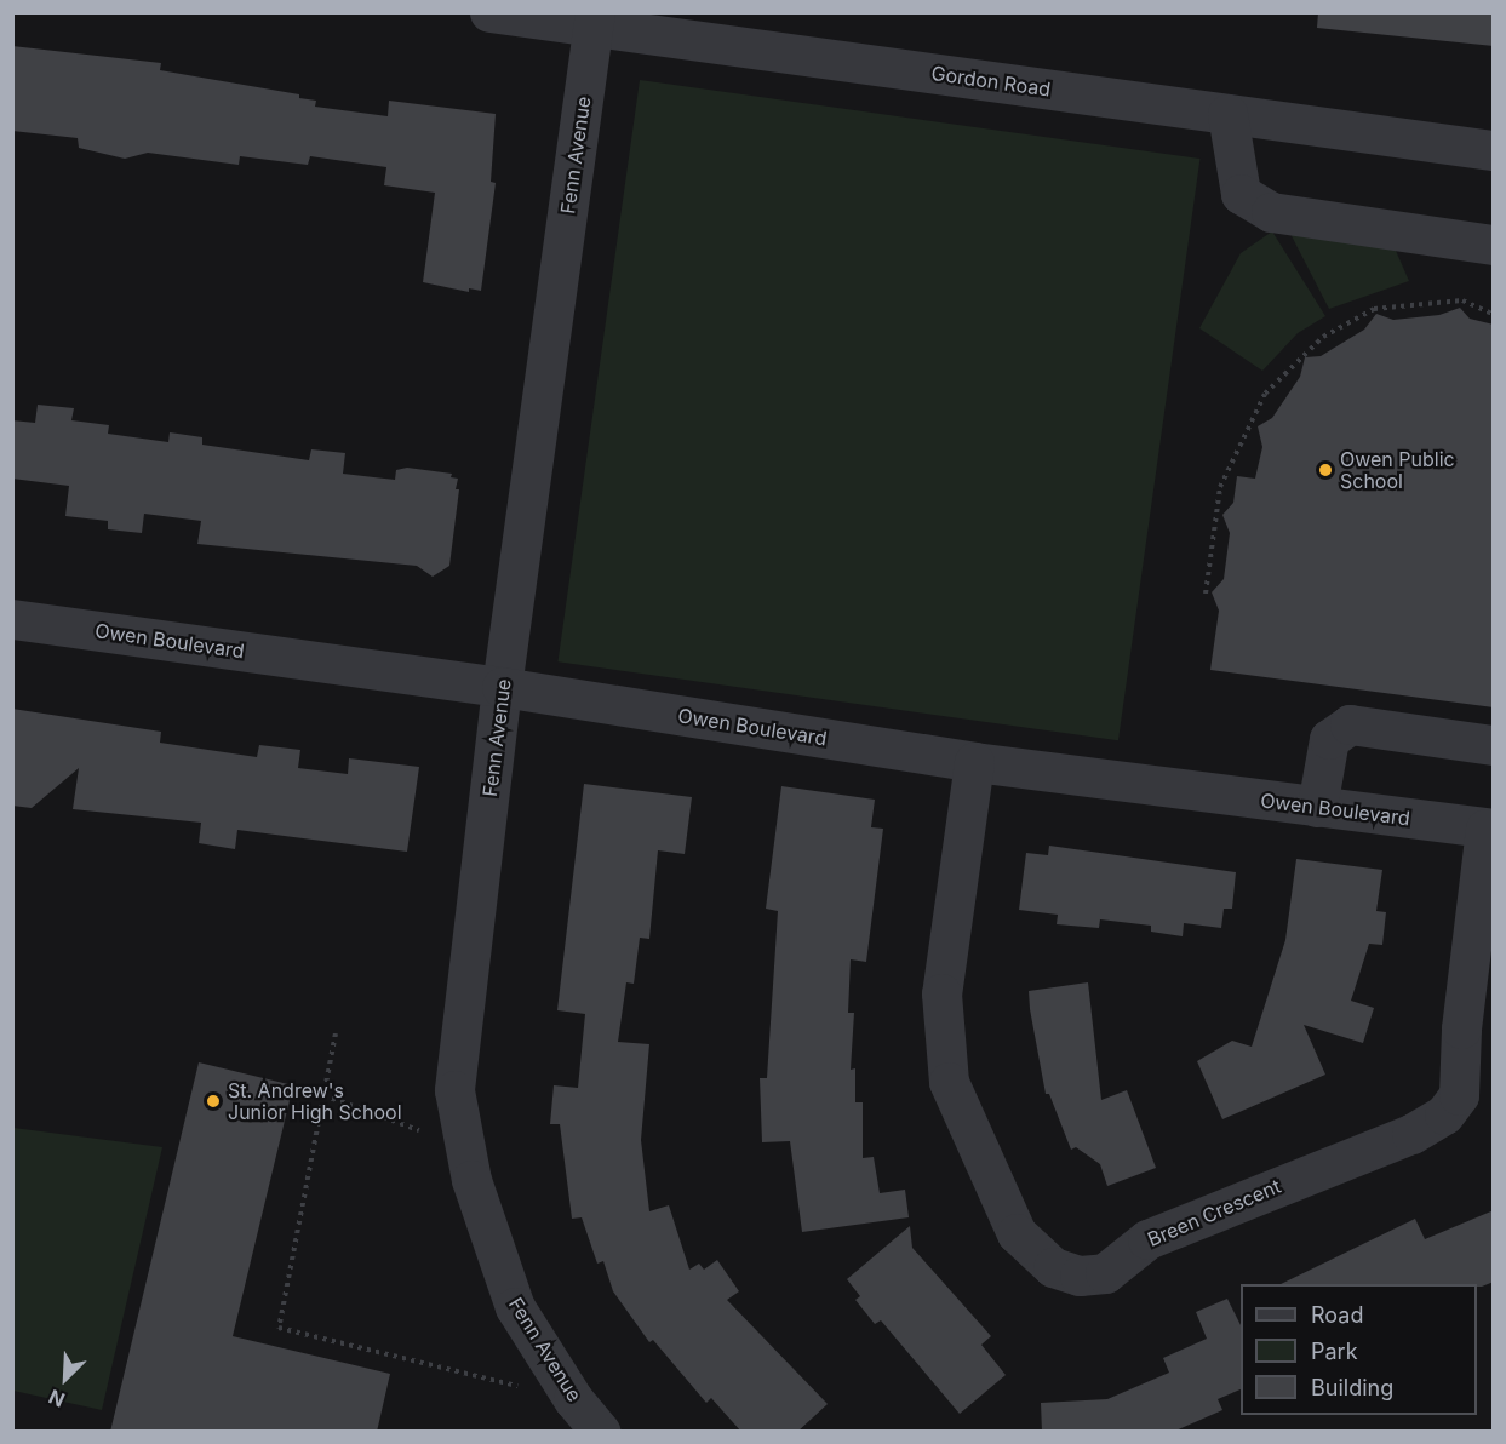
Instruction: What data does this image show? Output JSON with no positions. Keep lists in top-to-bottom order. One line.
{"streets":{"street":["Gordon Road","Fenn Avenue","Owen Boulevard","Breen Crescent"]},"crossings":[["Gordon Road","Fenn Avenue"],["Fenn Avenue","Owen Boulevard"],["Owen Boulevard","Breen Crescent"]],"places":["Owen Public School","St. Andrew's Junior High School"],"legend":["Road","Park","Building"],"north":"bottom left"}
